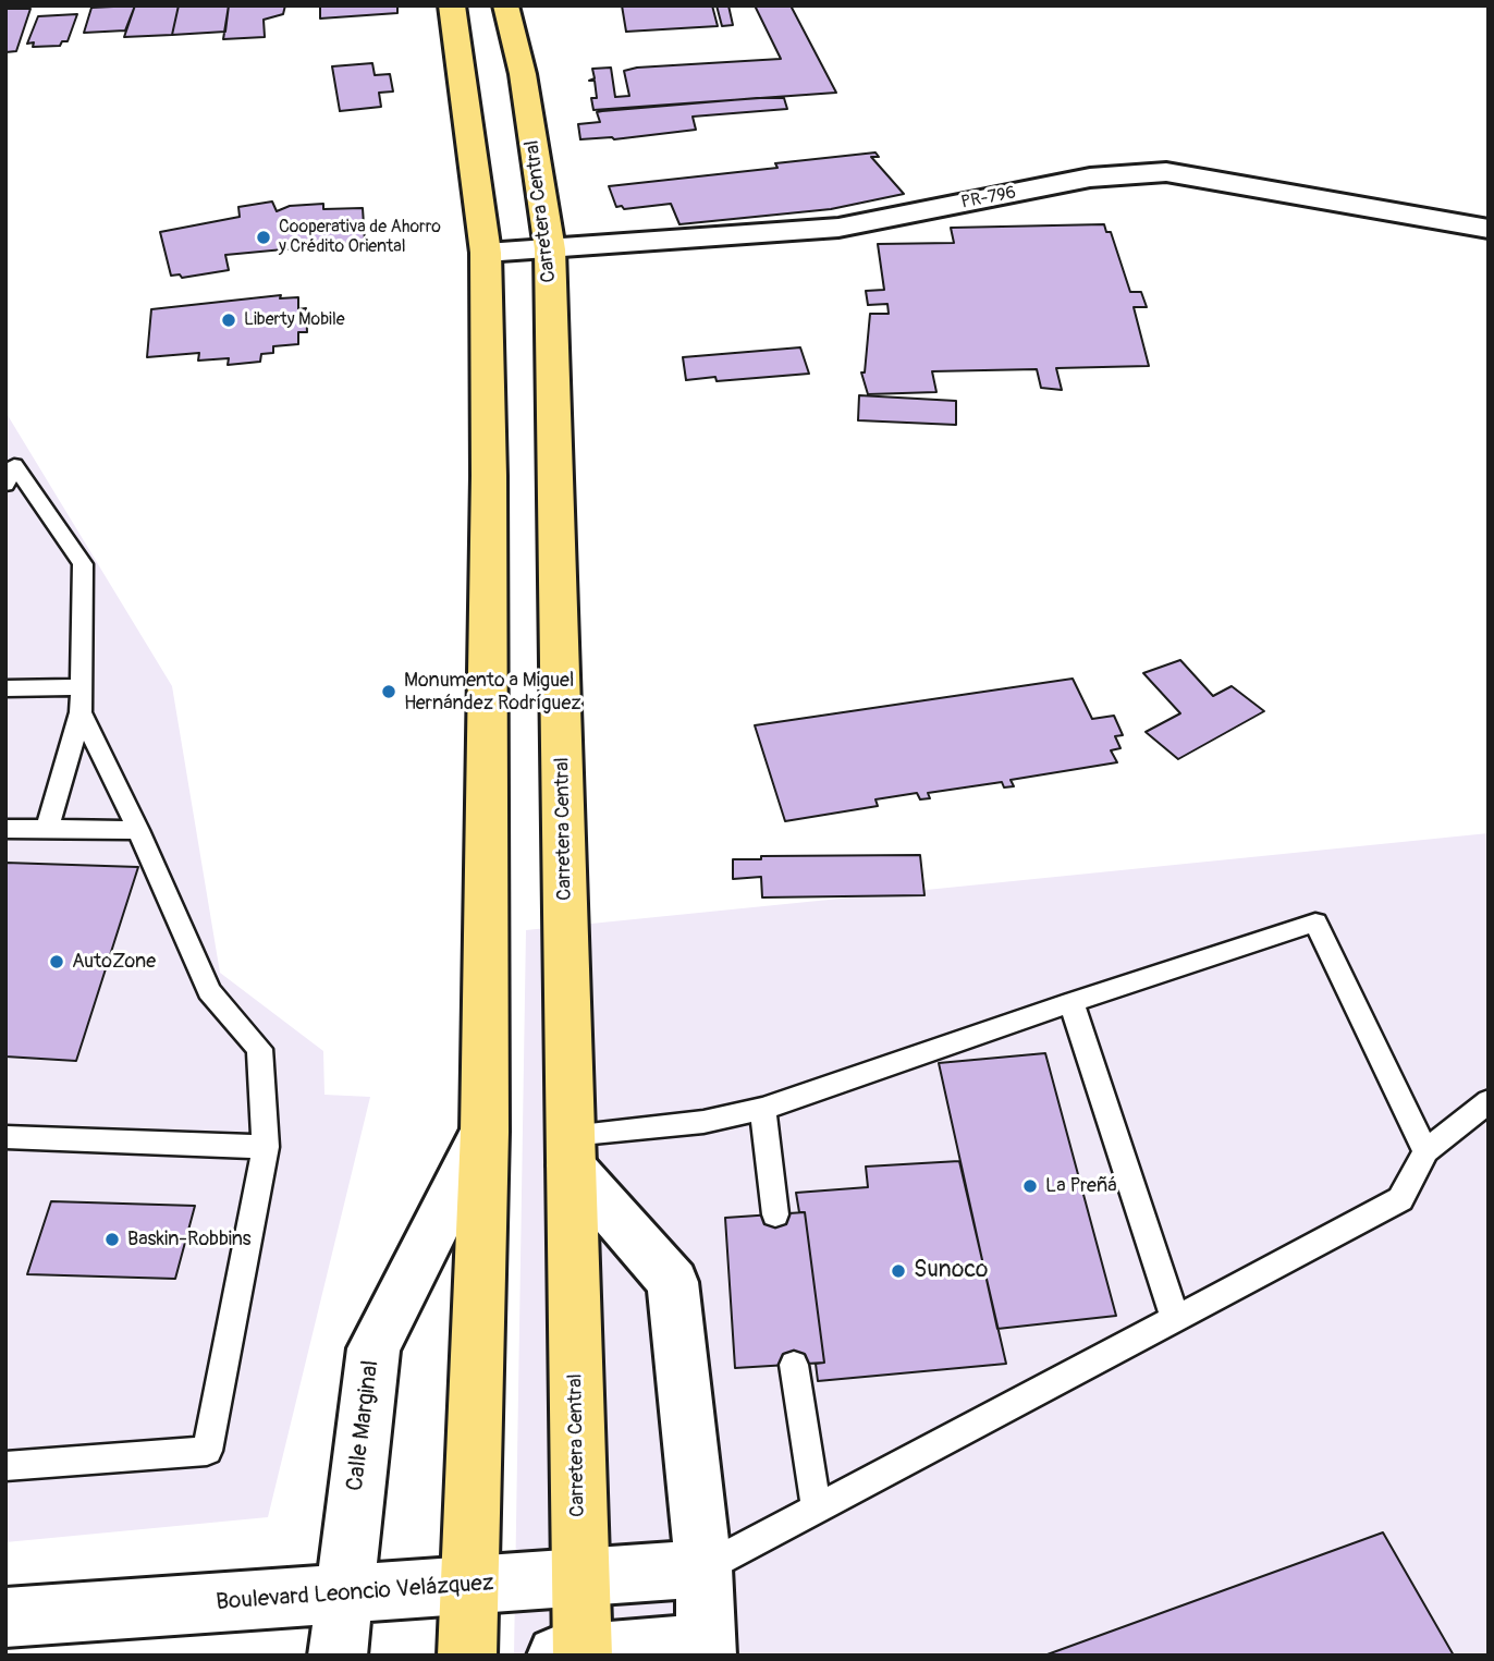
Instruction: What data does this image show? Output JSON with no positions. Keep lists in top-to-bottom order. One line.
{"streets":{"main road":["Carretera Central"],"street":["PR-796","Calle Marginal","Boulevard Leoncio Velázquez"]},"crossings":[["PR-796","Carretera Central"],["Carretera Central","Boulevard Leoncio Velázquez"],["Calle Marginal","Boulevard Leoncio Velázquez"]],"places":["Cooperativa de Ahorro y Crédito Oriental","Liberty Mobile","Monumento a Miguel Hernández Rodríguez","AutoZone","La Preñá","Baskin-Robbins","Sunoco"]}
